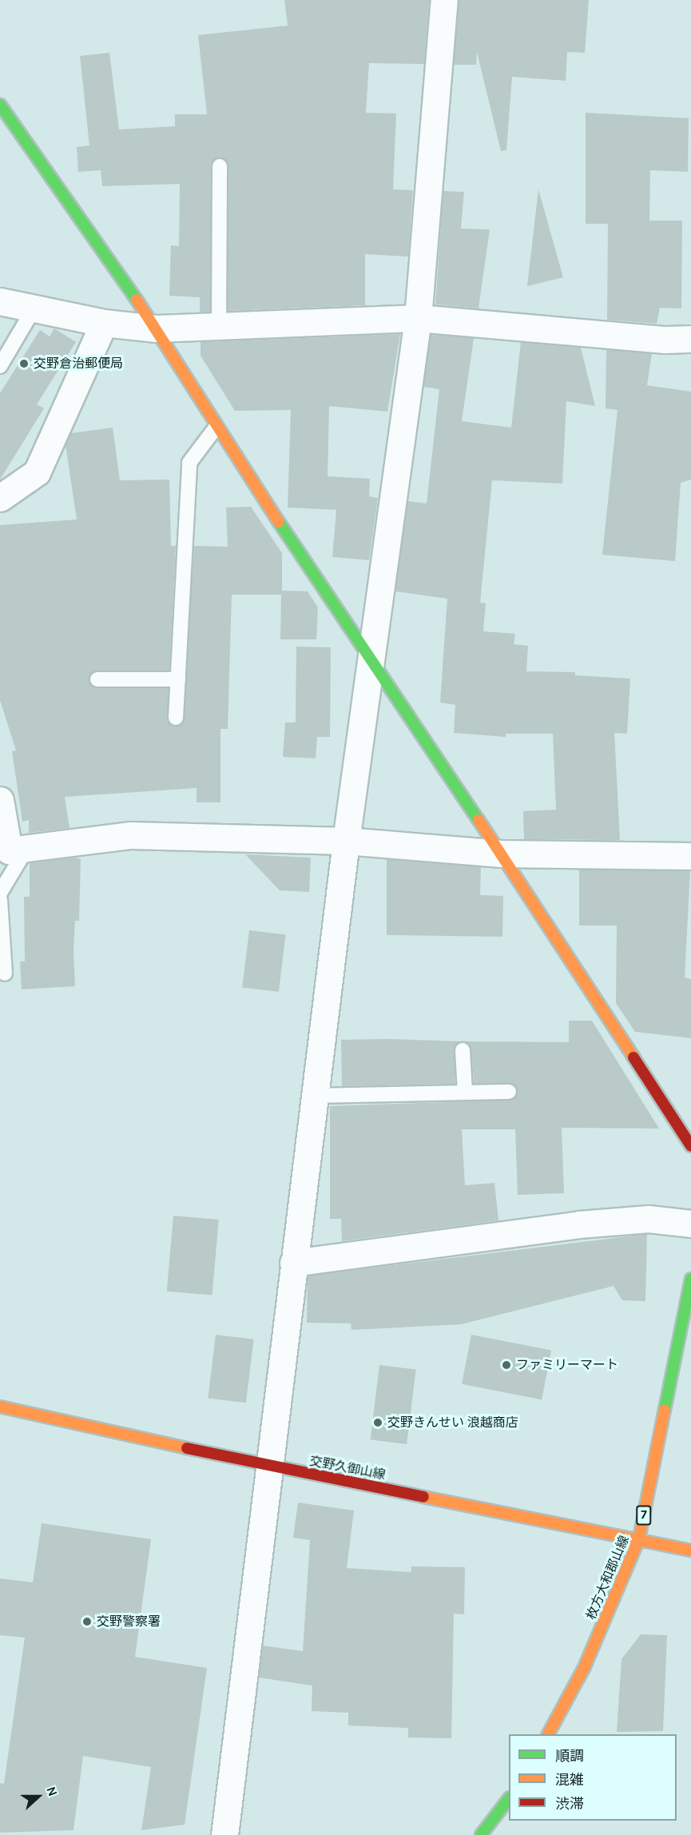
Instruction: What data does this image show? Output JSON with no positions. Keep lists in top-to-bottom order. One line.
{"streets":{"street":["交野久御山線","7","枚方大和郡山線"]},"crossings":[["交野久御山線","枚方大和郡山線"]],"places":["交野倉治郵便局","ファミリーマート","交野きんせい 浪越商店","交野警察署"],"legend":["順調","混雑","渋滞"],"north":"right"}
